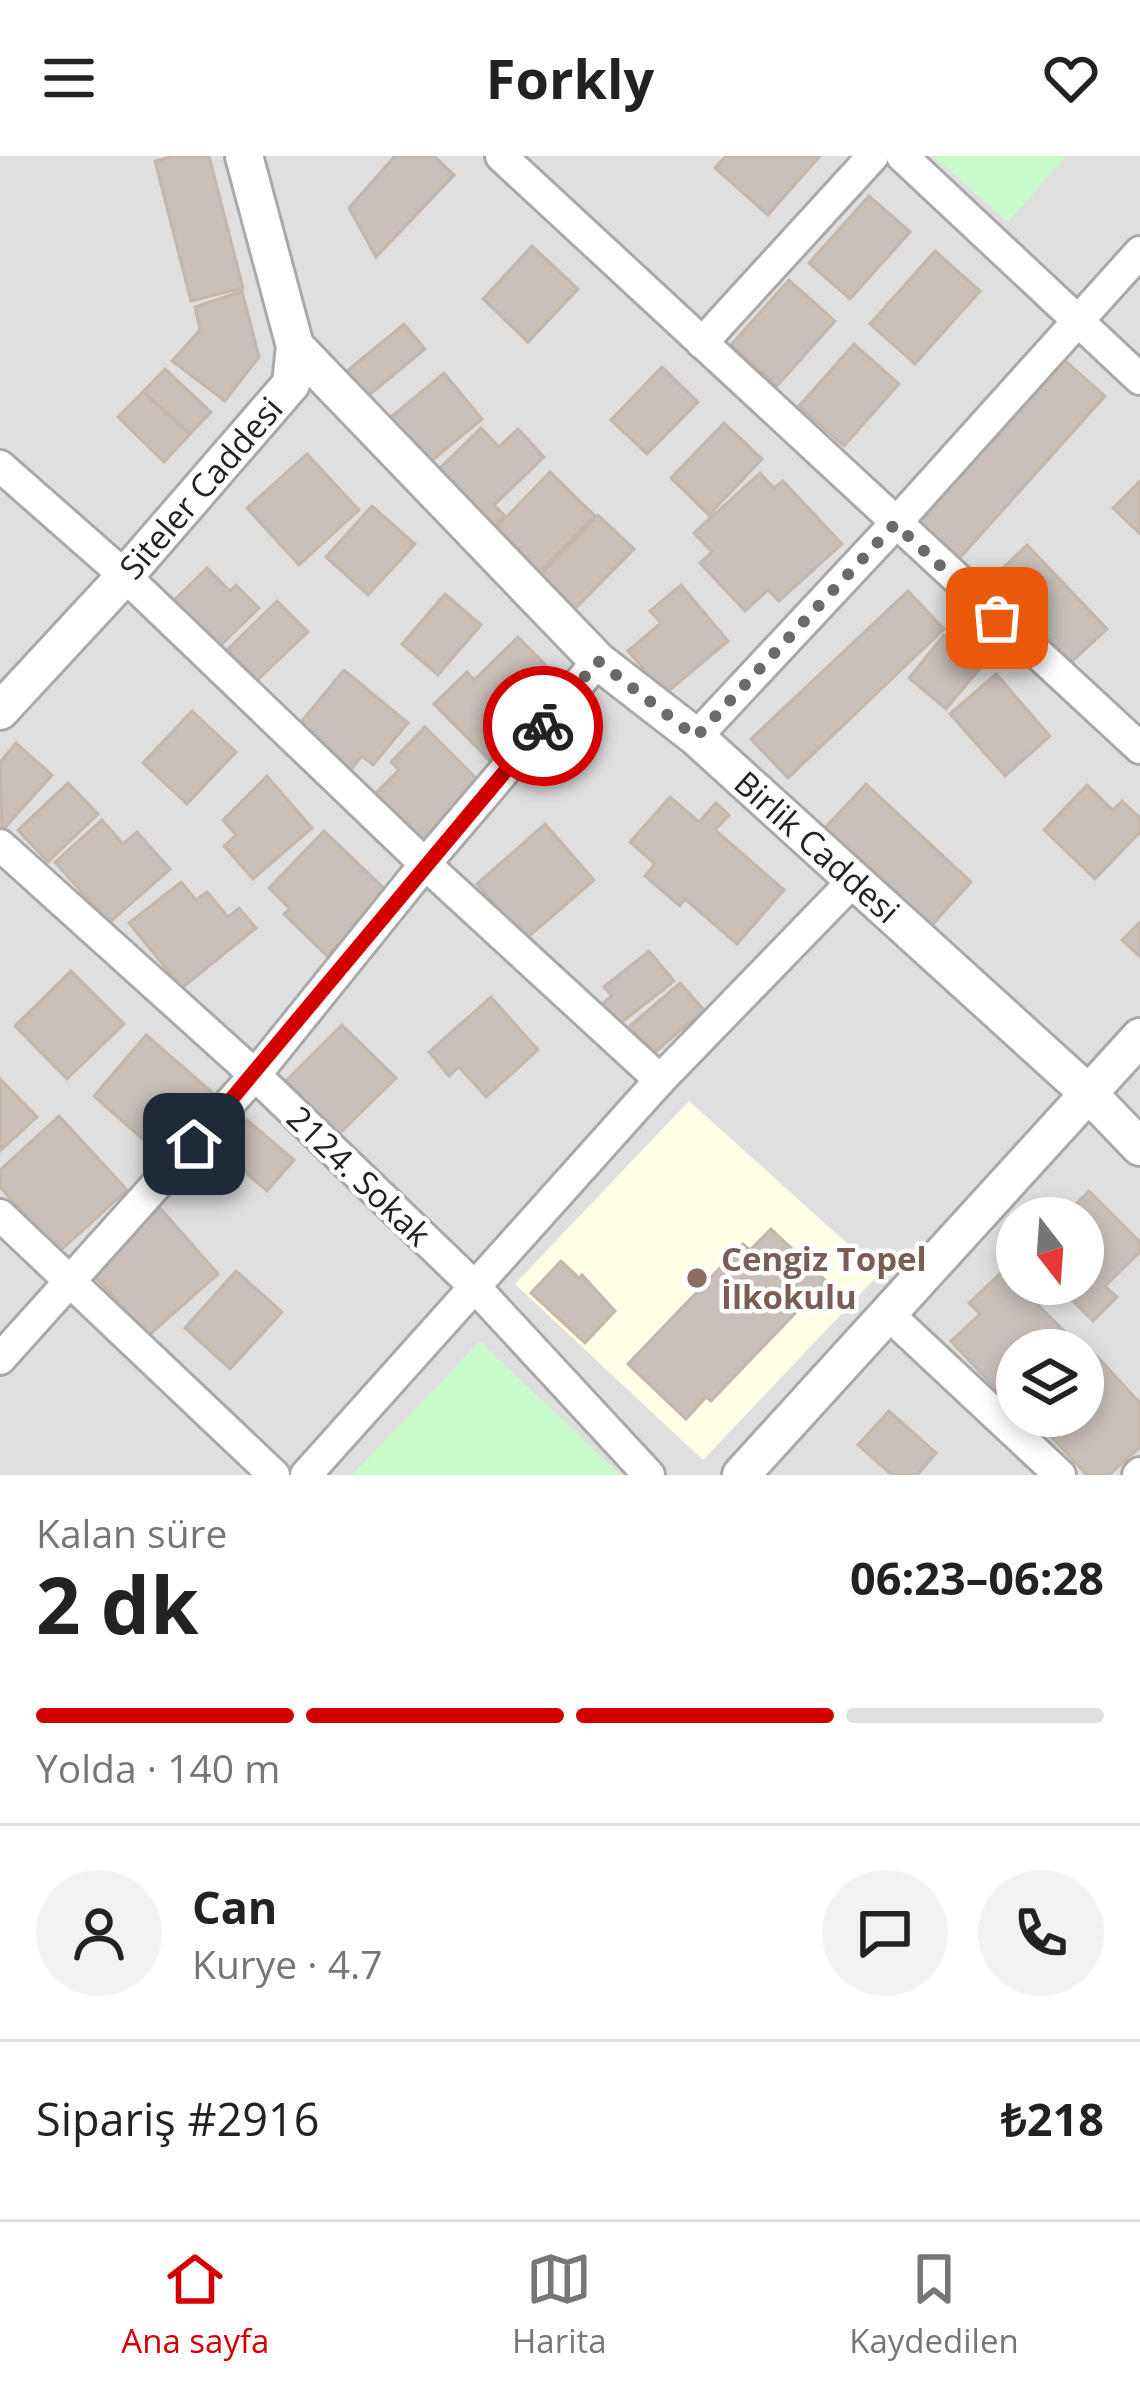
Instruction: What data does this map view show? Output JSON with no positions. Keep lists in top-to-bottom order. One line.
{"streets":{"street":["Siteler Caddesi","Birlik Caddesi","2124. Sokak"]},"crossings":[["Siteler Caddesi","Birlik Caddesi"]],"places":["Cengiz Topel İlkokulu"],"north":"bottom","page":{"header":"Forkly","heading":["2 dk","Kalan süre","06:23–06:28"],"panel":["Can","Kurye · 4.7","Sipariş #2916","₺218"],"bar":"Yolda · 140 m","tabs":["Ana sayfa","Harita","Kaydedilen"]}}
